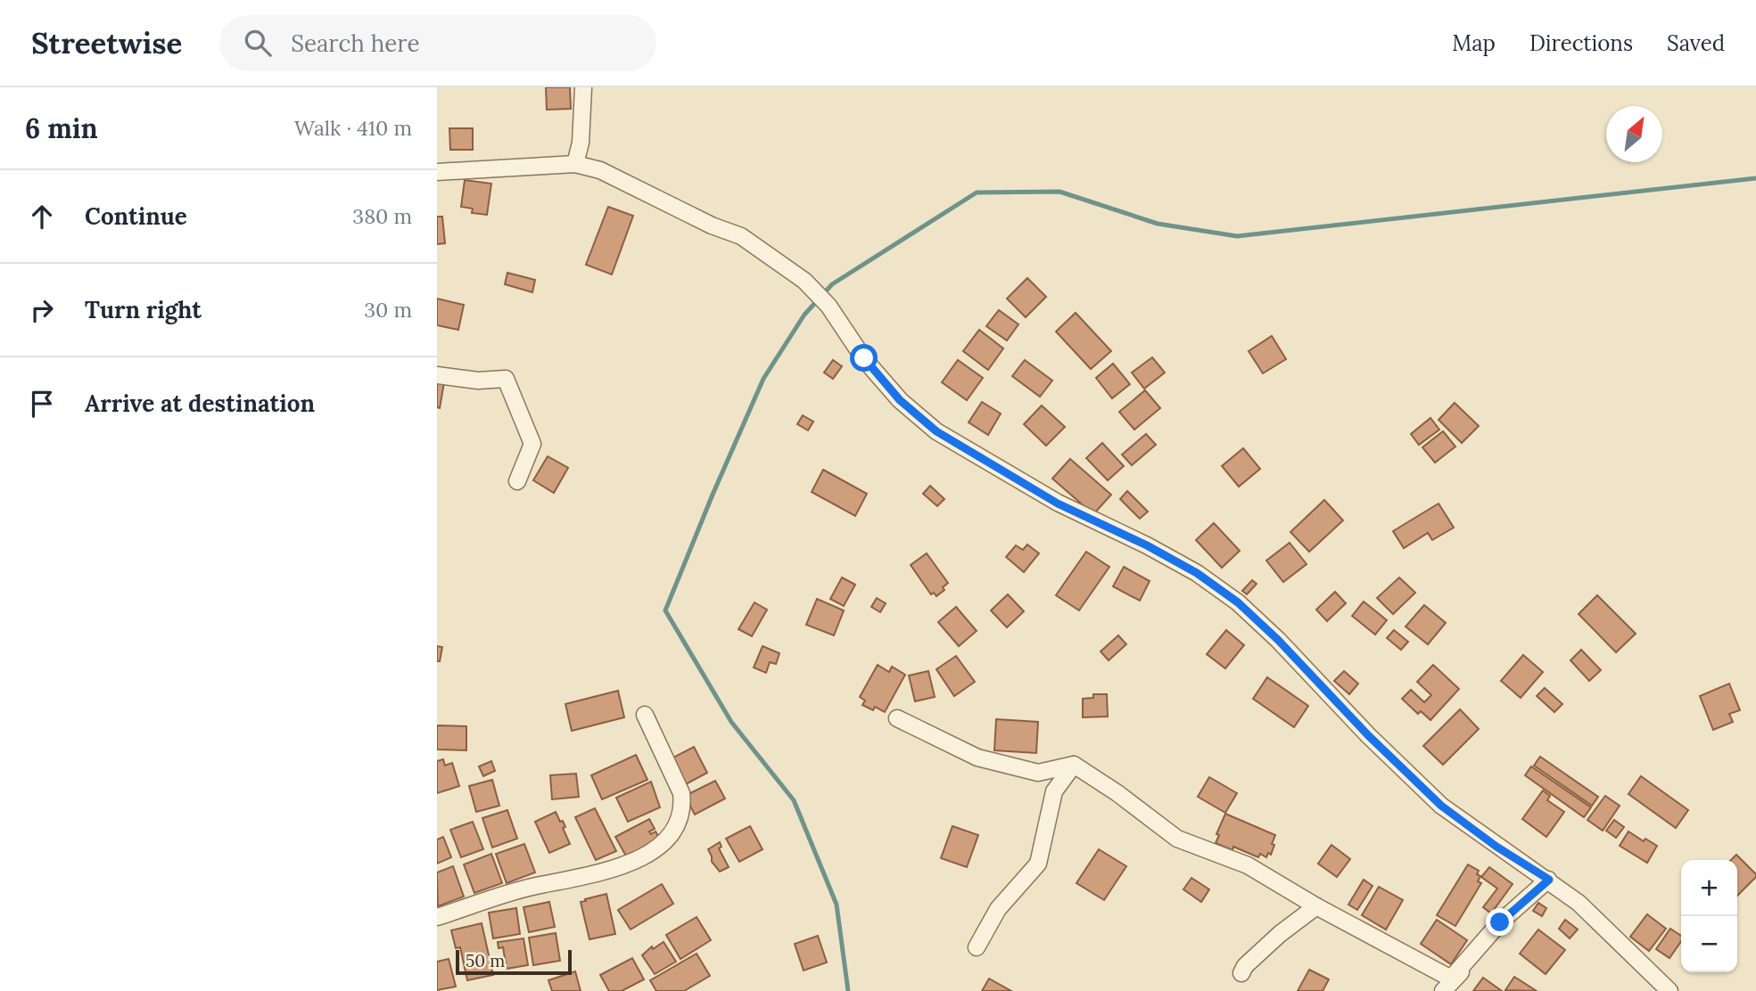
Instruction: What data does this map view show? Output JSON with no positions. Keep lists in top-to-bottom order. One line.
{"scale_bar":"50 m","north":"top right","page":{"header":"Streetwise","search":"Search here","nav":["Map","Directions","Saved"],"heading":["6 min","Walk · 410 m"],"list":[["Continue","380 m"],["Turn right","30 m"],"Arrive at destination"],"map_buttons":["+","−"],"scale":"50 m"}}
